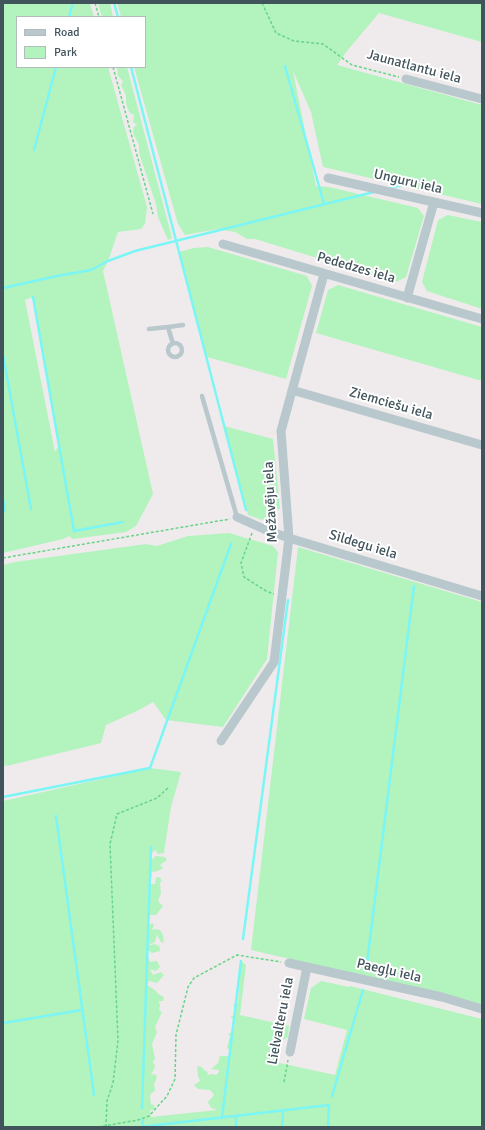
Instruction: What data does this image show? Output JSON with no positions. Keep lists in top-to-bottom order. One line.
{"streets":{"street":["Jaunatlantu iela","Unguru iela","Pededzes iela","Ziemciešu iela","Mežavēju iela","Sildegu iela","Paegļu iela","Lielvalteru iela"]},"crossings":[["Pededzes iela","Mežavēju iela"],["Ziemciešu iela","Mežavēju iela"],["Mežavēju iela","Sildegu iela"],["Paegļu iela","Lielvalteru iela"]],"legend":["Road","Park"]}
